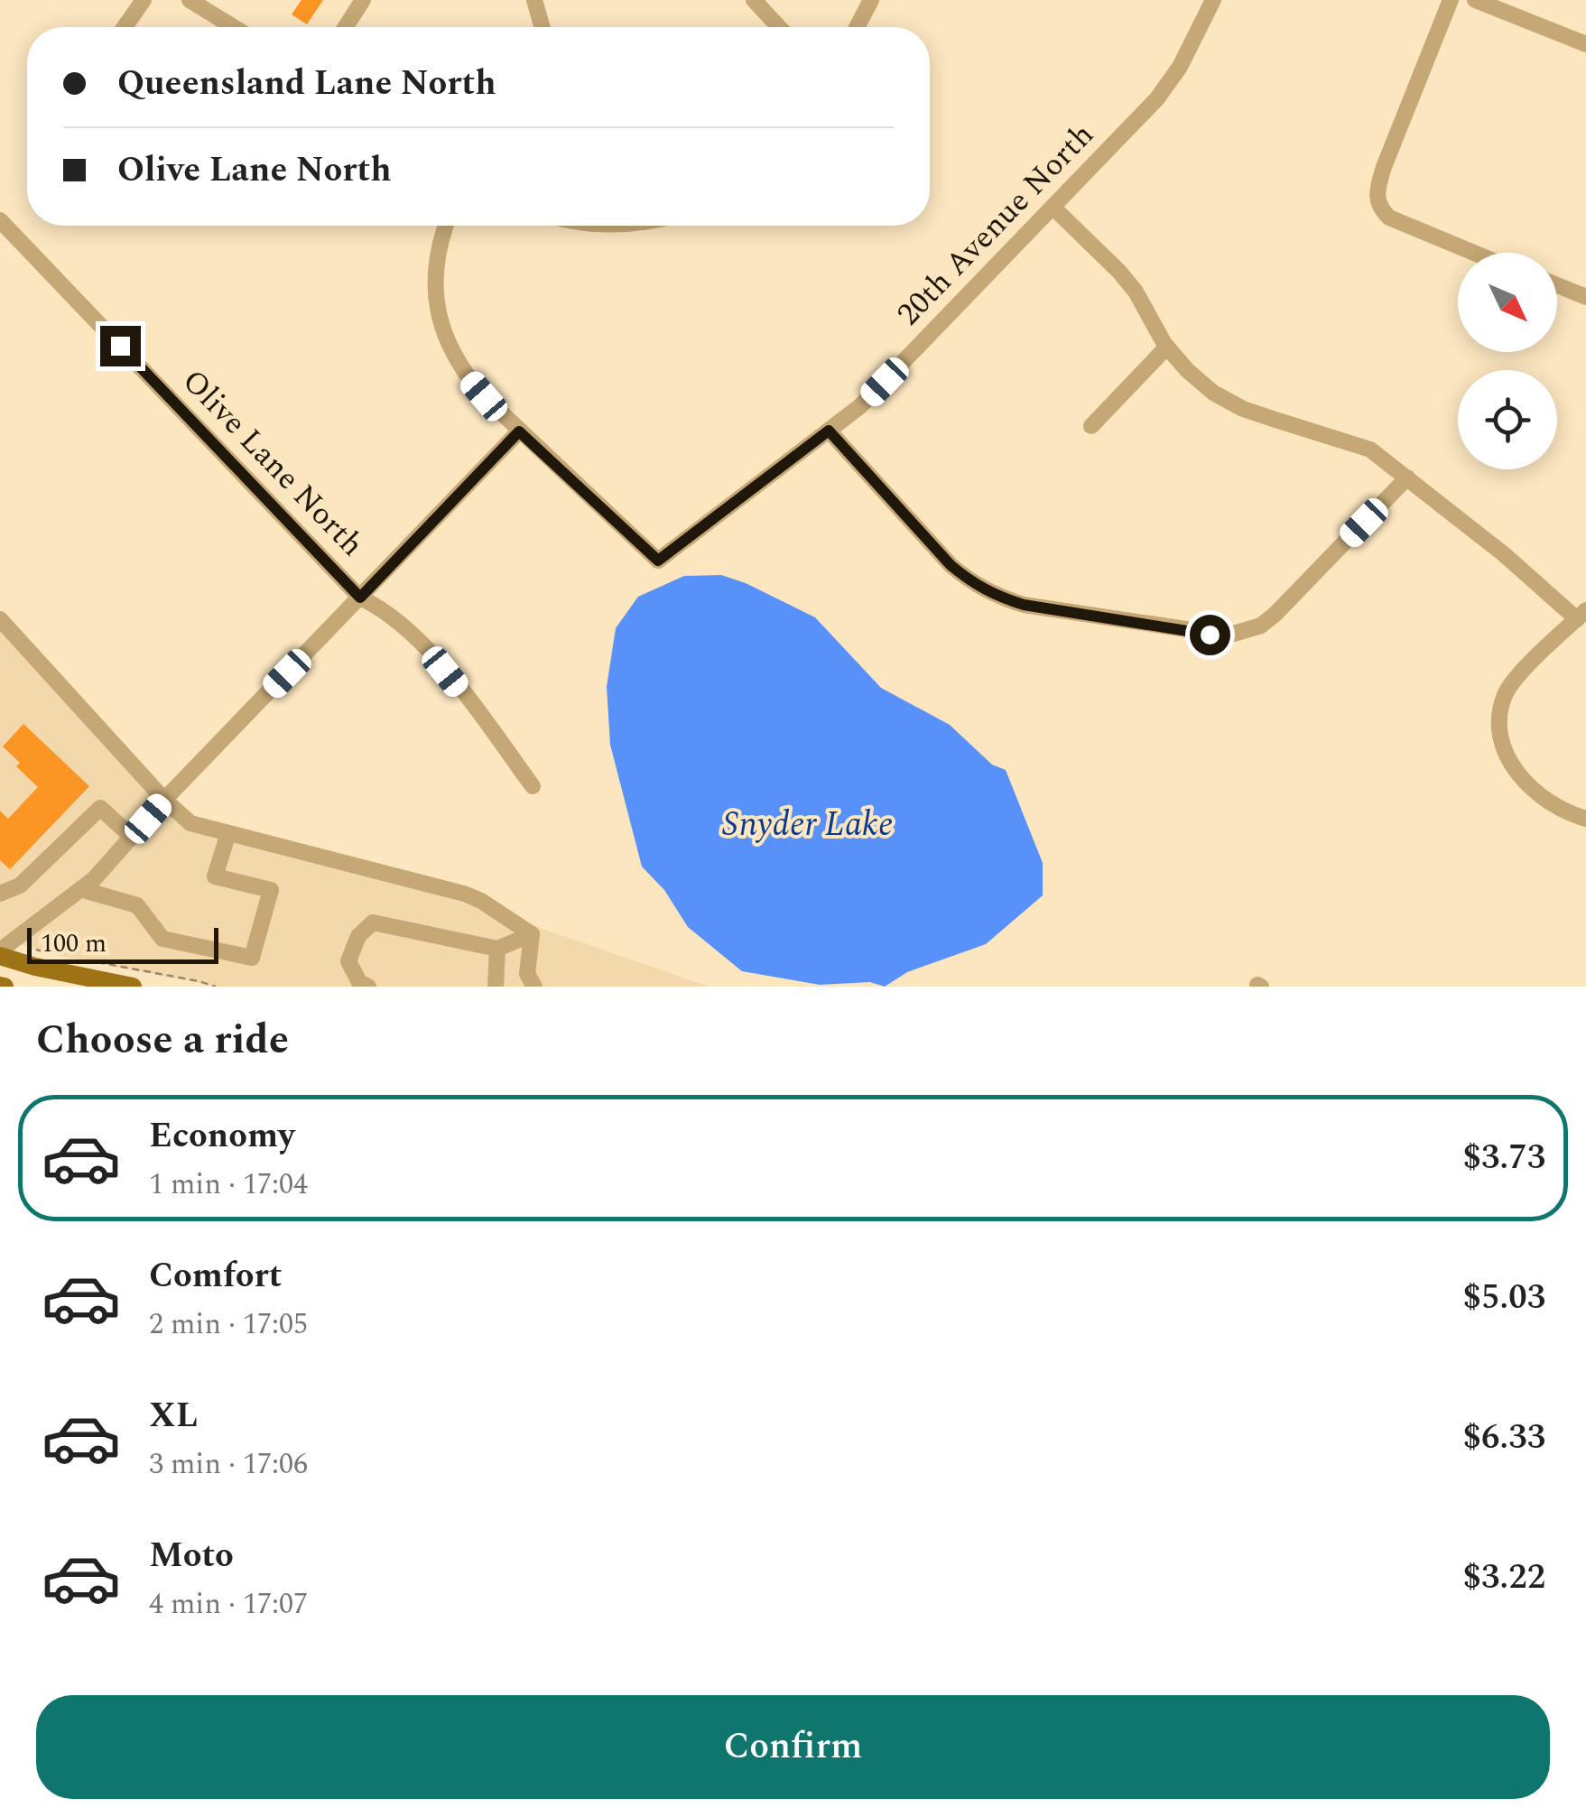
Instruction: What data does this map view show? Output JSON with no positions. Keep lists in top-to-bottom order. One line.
{"streets":{"street":["20th Avenue North","Olive Lane North"]},"water":["Snyder Lake"],"scale_bar":"100 m","north":"bottom right","page":{"banner":["Queensland Lane North","Olive Lane North"],"scale":"100 m","heading":"Choose a ride","list":[{"name":"Economy","note":"1 min · 17:04","value":"$3.73"},{"name":"Comfort","note":"2 min · 17:05","value":"$5.03"},{"name":"XL","note":"3 min · 17:06","value":"$6.33"},{"name":"Moto","note":"4 min · 17:07","value":"$3.22"}],"buttons":"Confirm"}}
